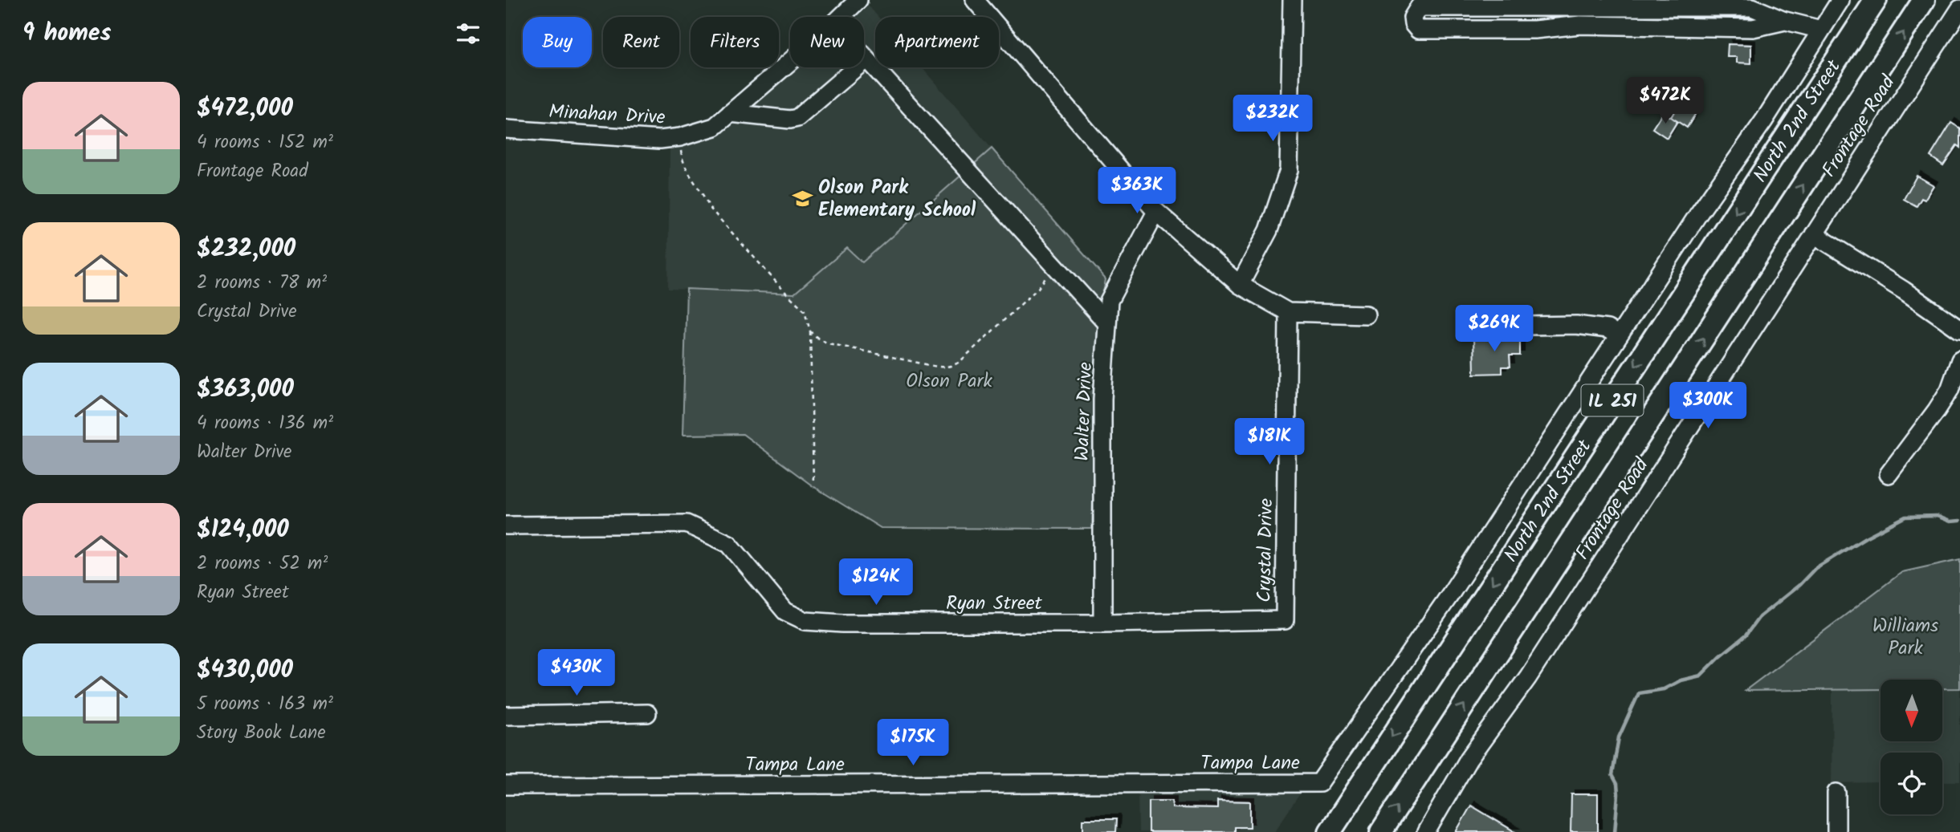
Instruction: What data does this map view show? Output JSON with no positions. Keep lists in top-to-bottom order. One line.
{"streets":{"main road":["North 2nd Street","IL 251"],"street":["Minahan Drive","Frontage Road","Walter Drive","Crystal Drive","Ryan Street","Tampa Lane"]},"crossings":[["Walter Drive","Ryan Street"],["Crystal Drive","Ryan Street"]],"parks":["Olson Park","Williams Park"],"places":{"school or university":["Olson Park Elementary School"]},"north":"bottom","page":{"heading":"9 homes","chip":["Buy","Rent","Filters","New","Apartment"],"list":[{"name":"$472,000","note":"4 rooms · 152 m² · Frontage Road"},{"name":"$232,000","note":"2 rooms · 78 m² · Crystal Drive"},{"name":"$363,000","note":"4 rooms · 136 m² · Walter Drive"},{"name":"$124,000","note":"2 rooms · 52 m² · Ryan Street"},{"name":"$430,000","note":"5 rooms · 163 m² · Story Book Lane"}],"price":["$472K","$232K","$363K","$269K","$300K","$181K","$124K","$430K","$175K"]}}
